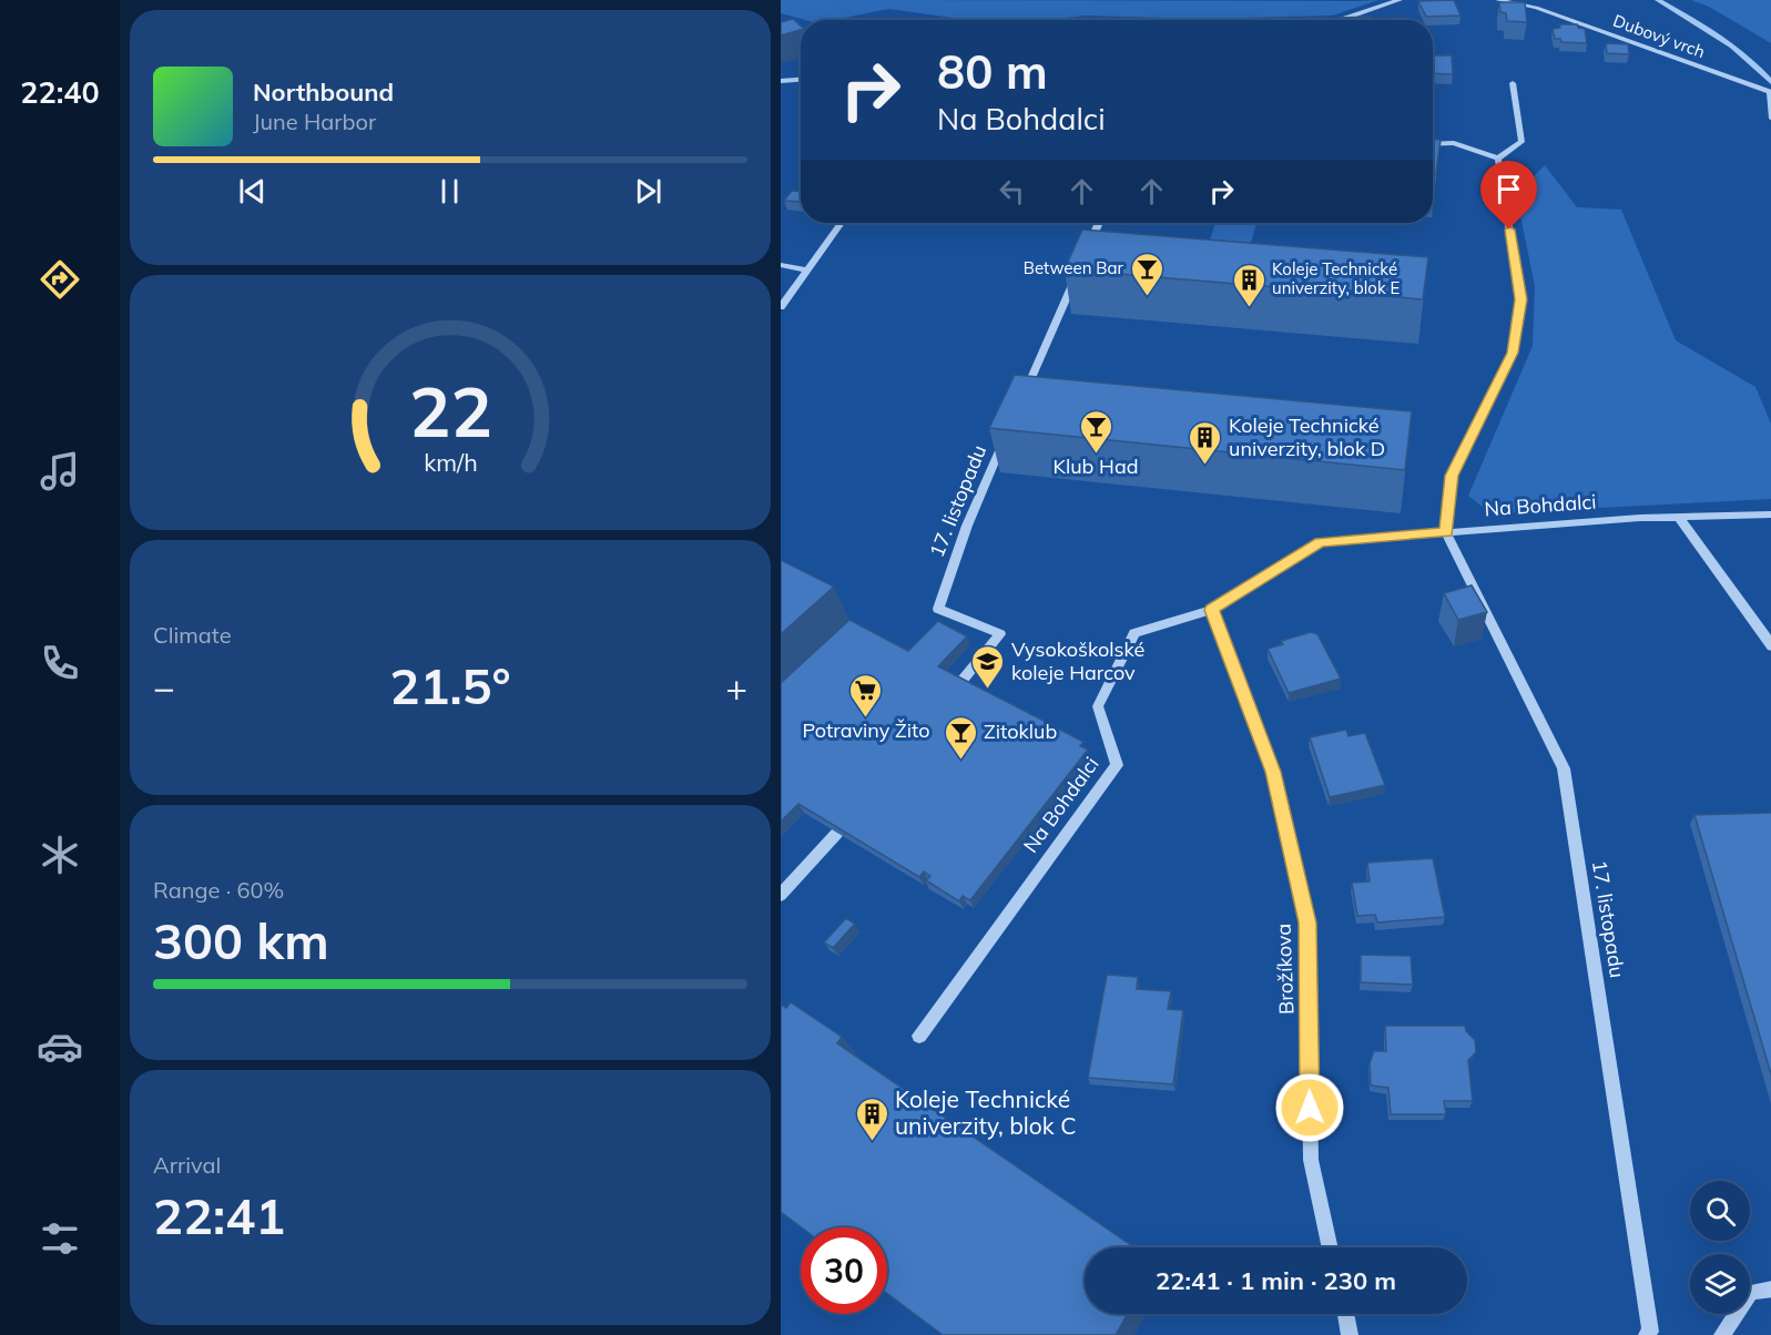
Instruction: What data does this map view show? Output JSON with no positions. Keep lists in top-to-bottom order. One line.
{"streets":{"street":["Dubový vrch","17. listopadu","Na Bohdalci","Brožíkova"]},"crossings":[["17. listopadu","Na Bohdalci"],["Na Bohdalci","Brožíkova"]],"places":{"bar":["Between Bar","Klub Had","Zitoklub"],"building":["Koleje Technické univerzity, blok E","Koleje Technické univerzity, blok D","Koleje Technické univerzity, blok C"],"school or university":["Vysokoškolské koleje Harcov"],"supermarket":["Potraviny Žito"]},"page":{"tabs":"22:40","turn":["80 m","Na Bohdalci"],"song":["Northbound","June Harbor"],"tile":["Climate",["Range · 60%","300 km"],["Arrival","22:41"]],"heat":["−","21.5°","+"],"limit":"30","trip":"22:41 · 1 min · 230 m","gauge":["22","km/h"]}}
